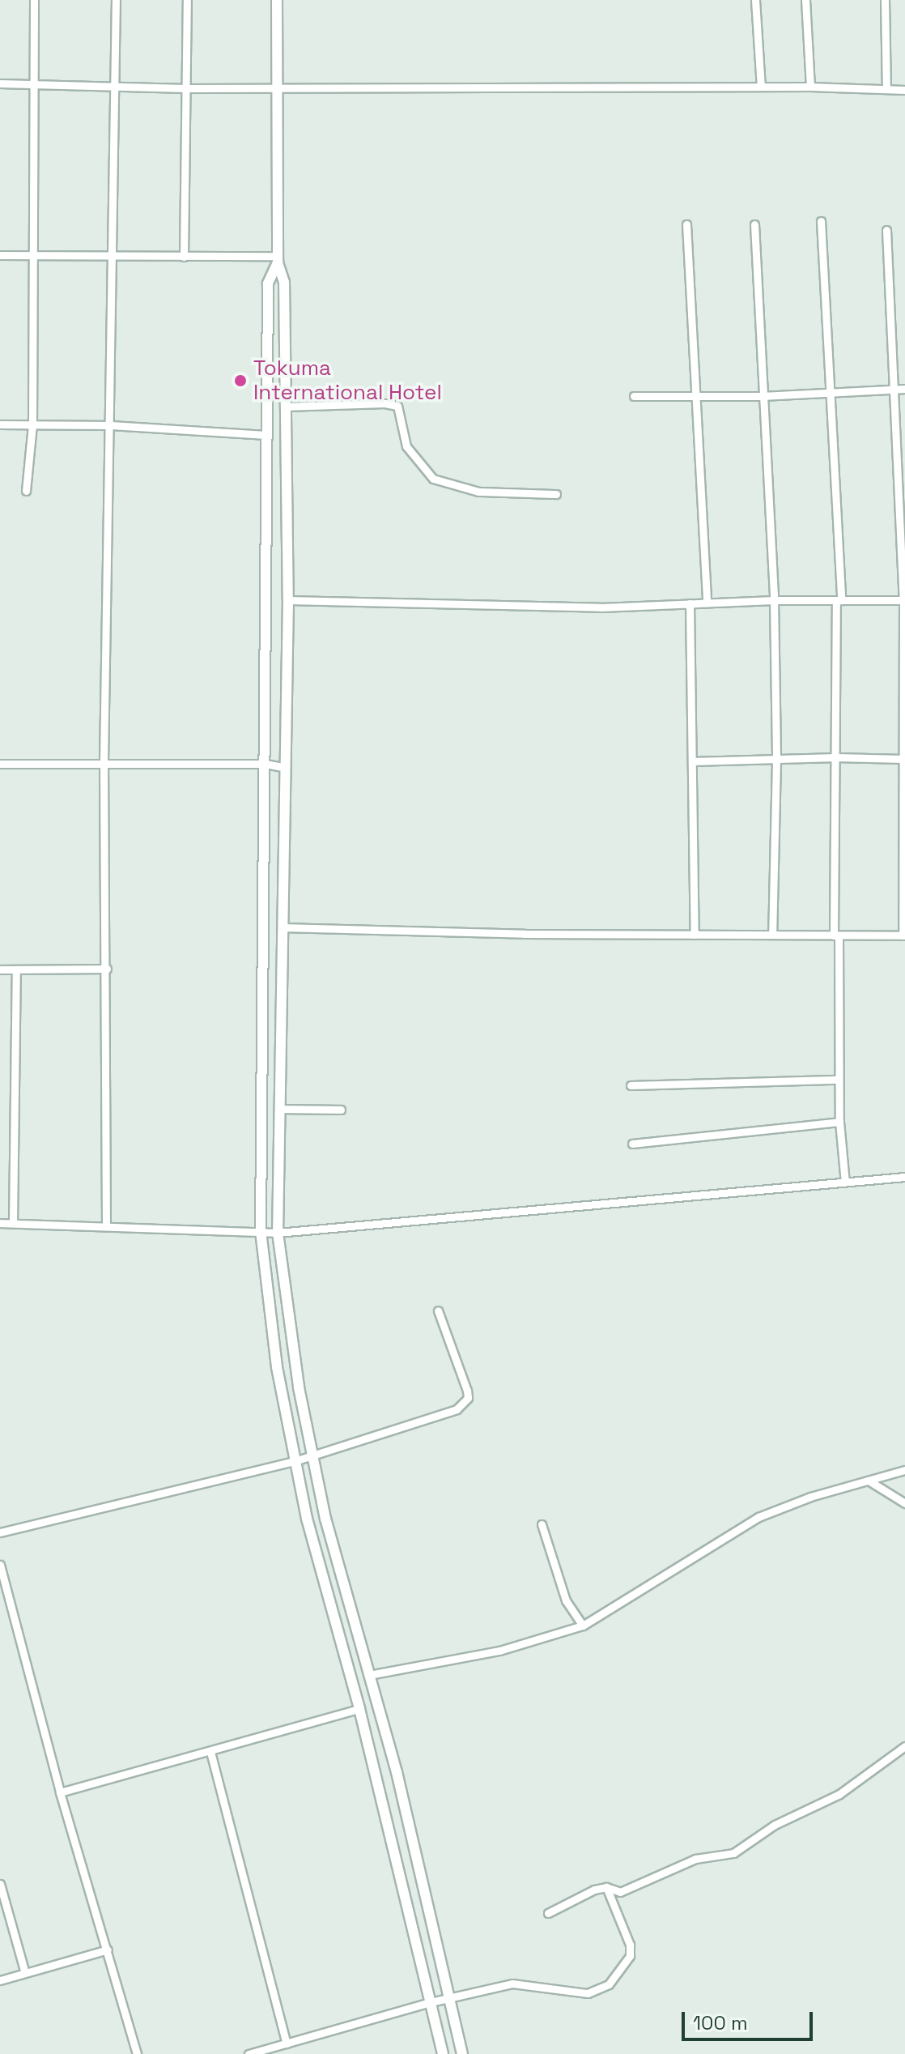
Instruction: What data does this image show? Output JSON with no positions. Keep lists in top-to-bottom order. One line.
{"places":["Tokuma International Hotel"],"scale_bar":"100 m"}
